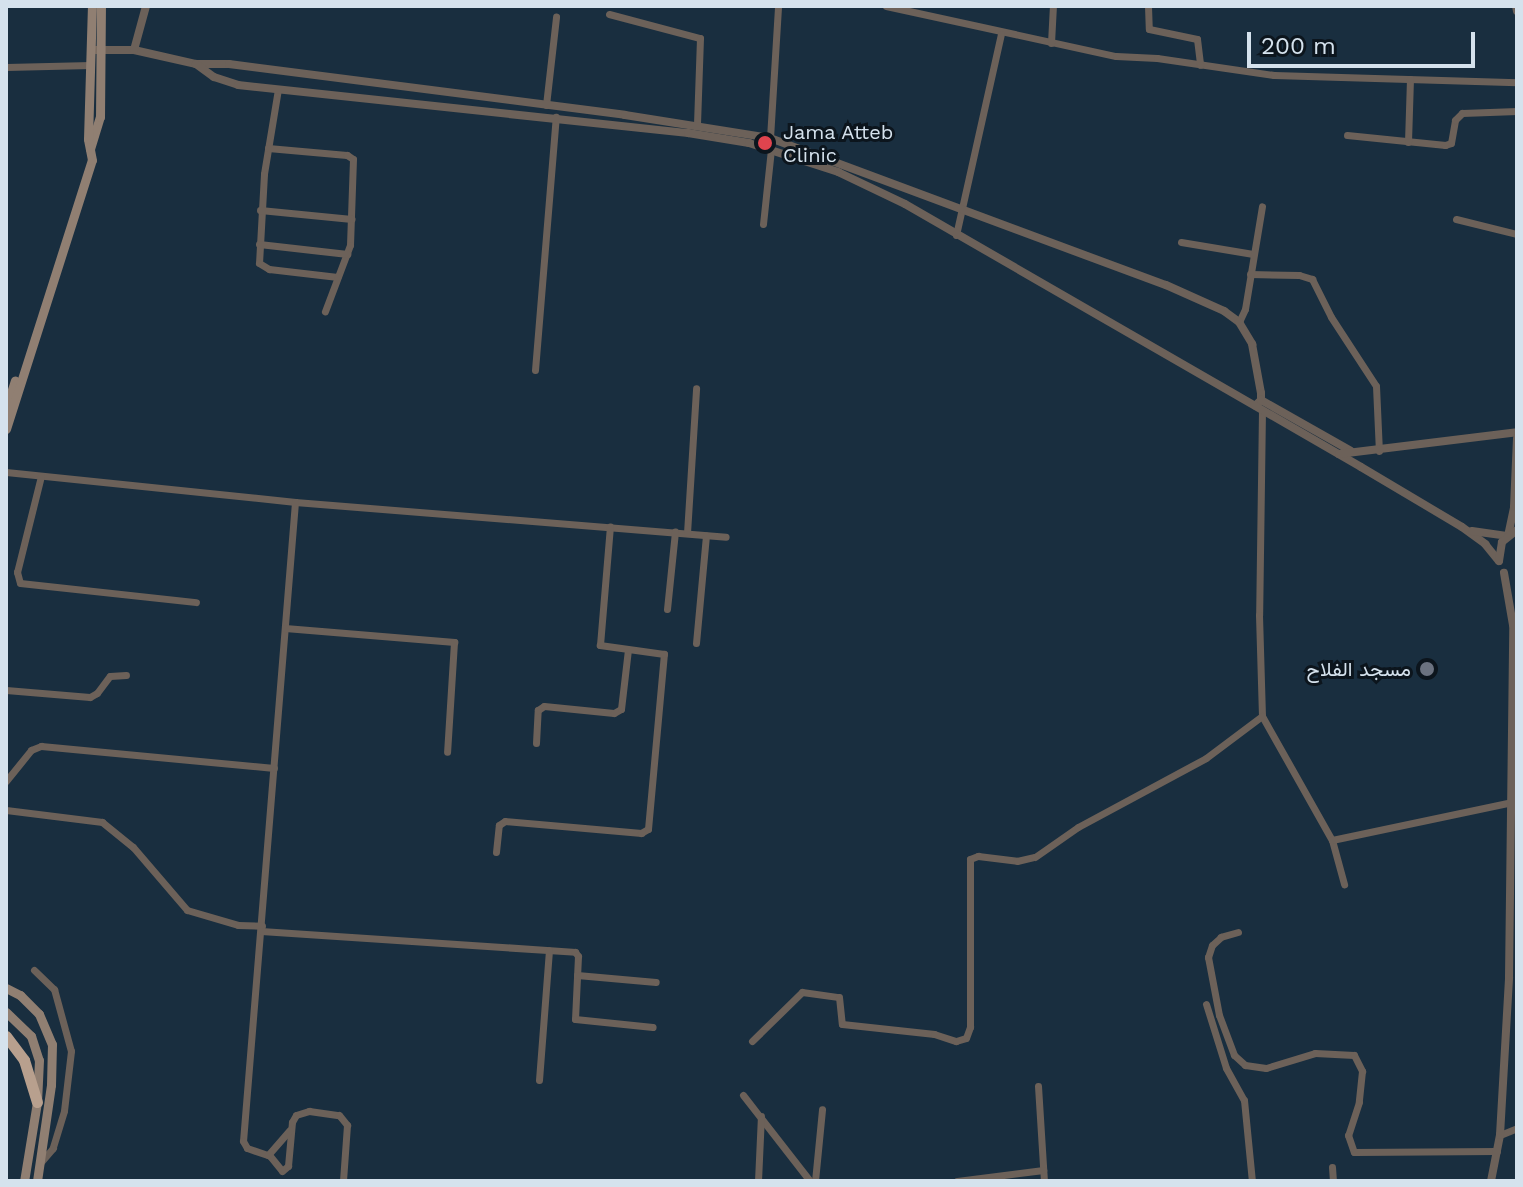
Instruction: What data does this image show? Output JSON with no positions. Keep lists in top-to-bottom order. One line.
{"places":["Jama Atteb Clinic","مسجد الفلاح"],"scale_bar":"200 m"}
